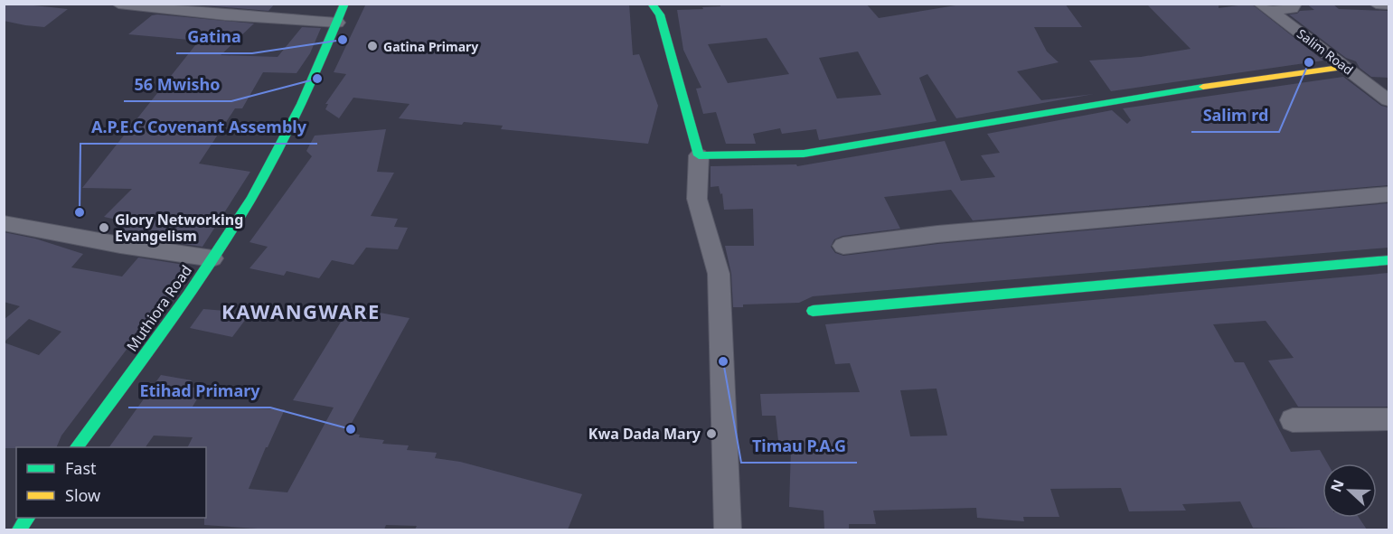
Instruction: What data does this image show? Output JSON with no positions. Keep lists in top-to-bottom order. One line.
{"streets":{"street":["Salim Road","Muthiora Road"]},"districts":["KAWANGWARE"],"places":["Gatina","Gatina Primary","Salim rd","56 Mwisho","A.P.E.C Covenant Assembly","Glory Networking Evangelism","Timau P.A.G","Etihad Primary","Kwa Dada Mary"],"legend":["Fast","Slow"],"north":"left"}
